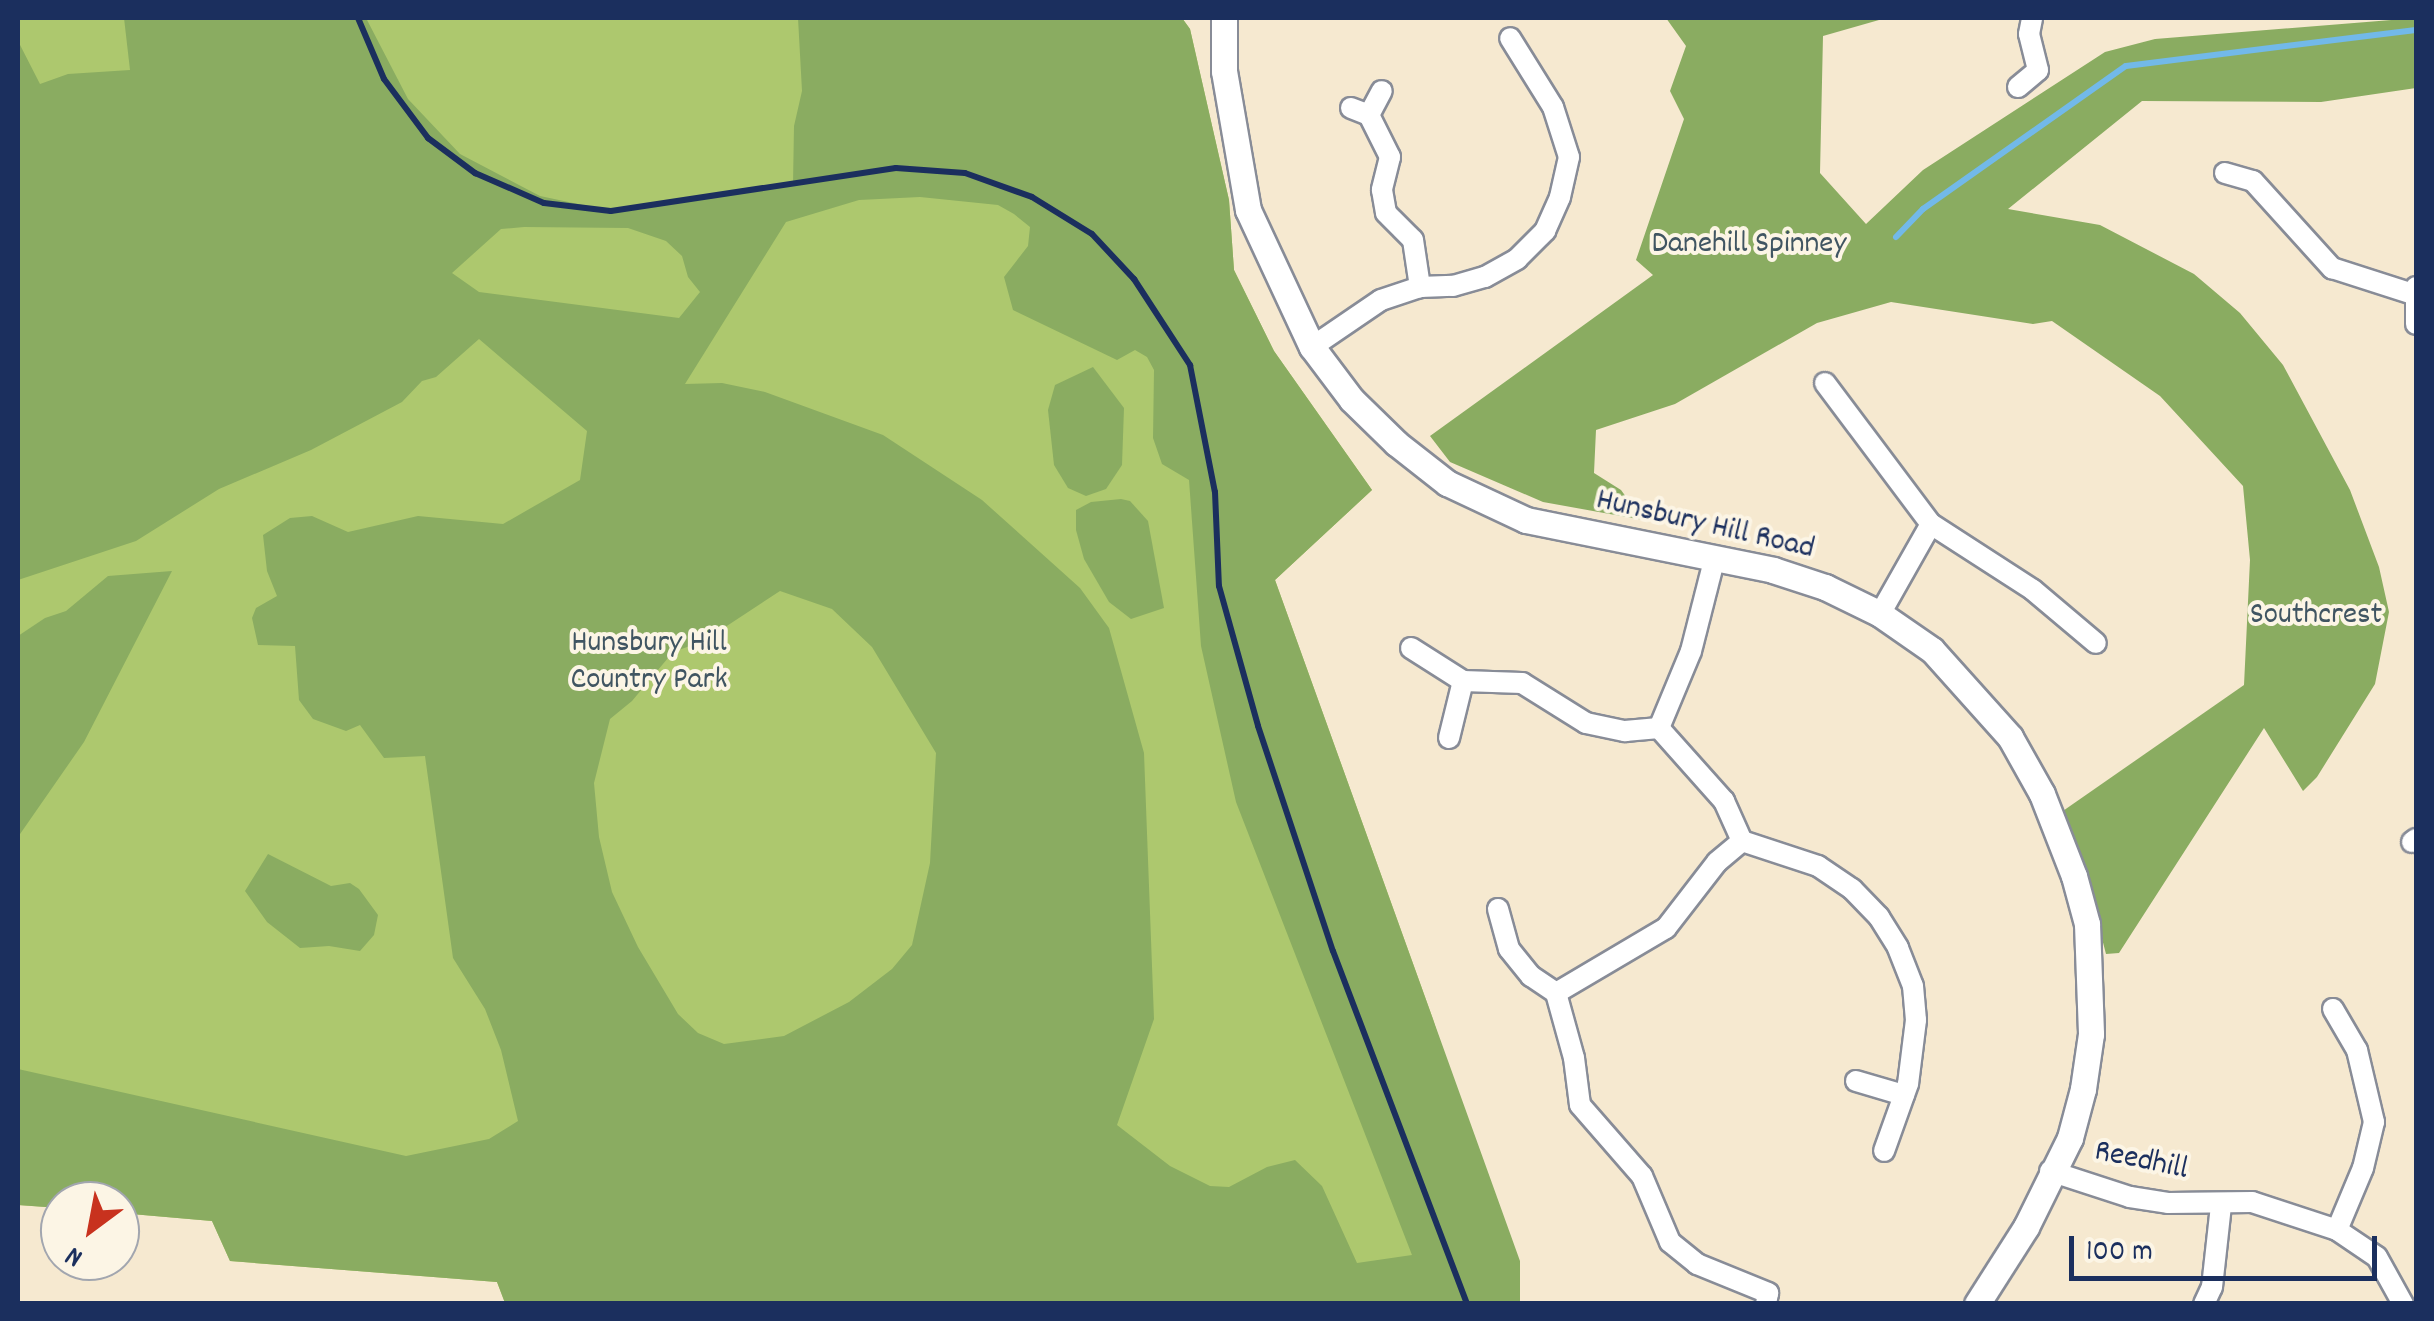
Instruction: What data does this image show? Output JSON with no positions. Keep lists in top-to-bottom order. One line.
{"streets":{"street":["Hunsbury Hill Road","Reedhill"]},"crossings":[["Hunsbury Hill Road","Reedhill"]],"parks":["Danehill Spinney","Southcrest","Hunsbury Hill Country Park"],"scale_bar":"100 m","north":"bottom left"}
